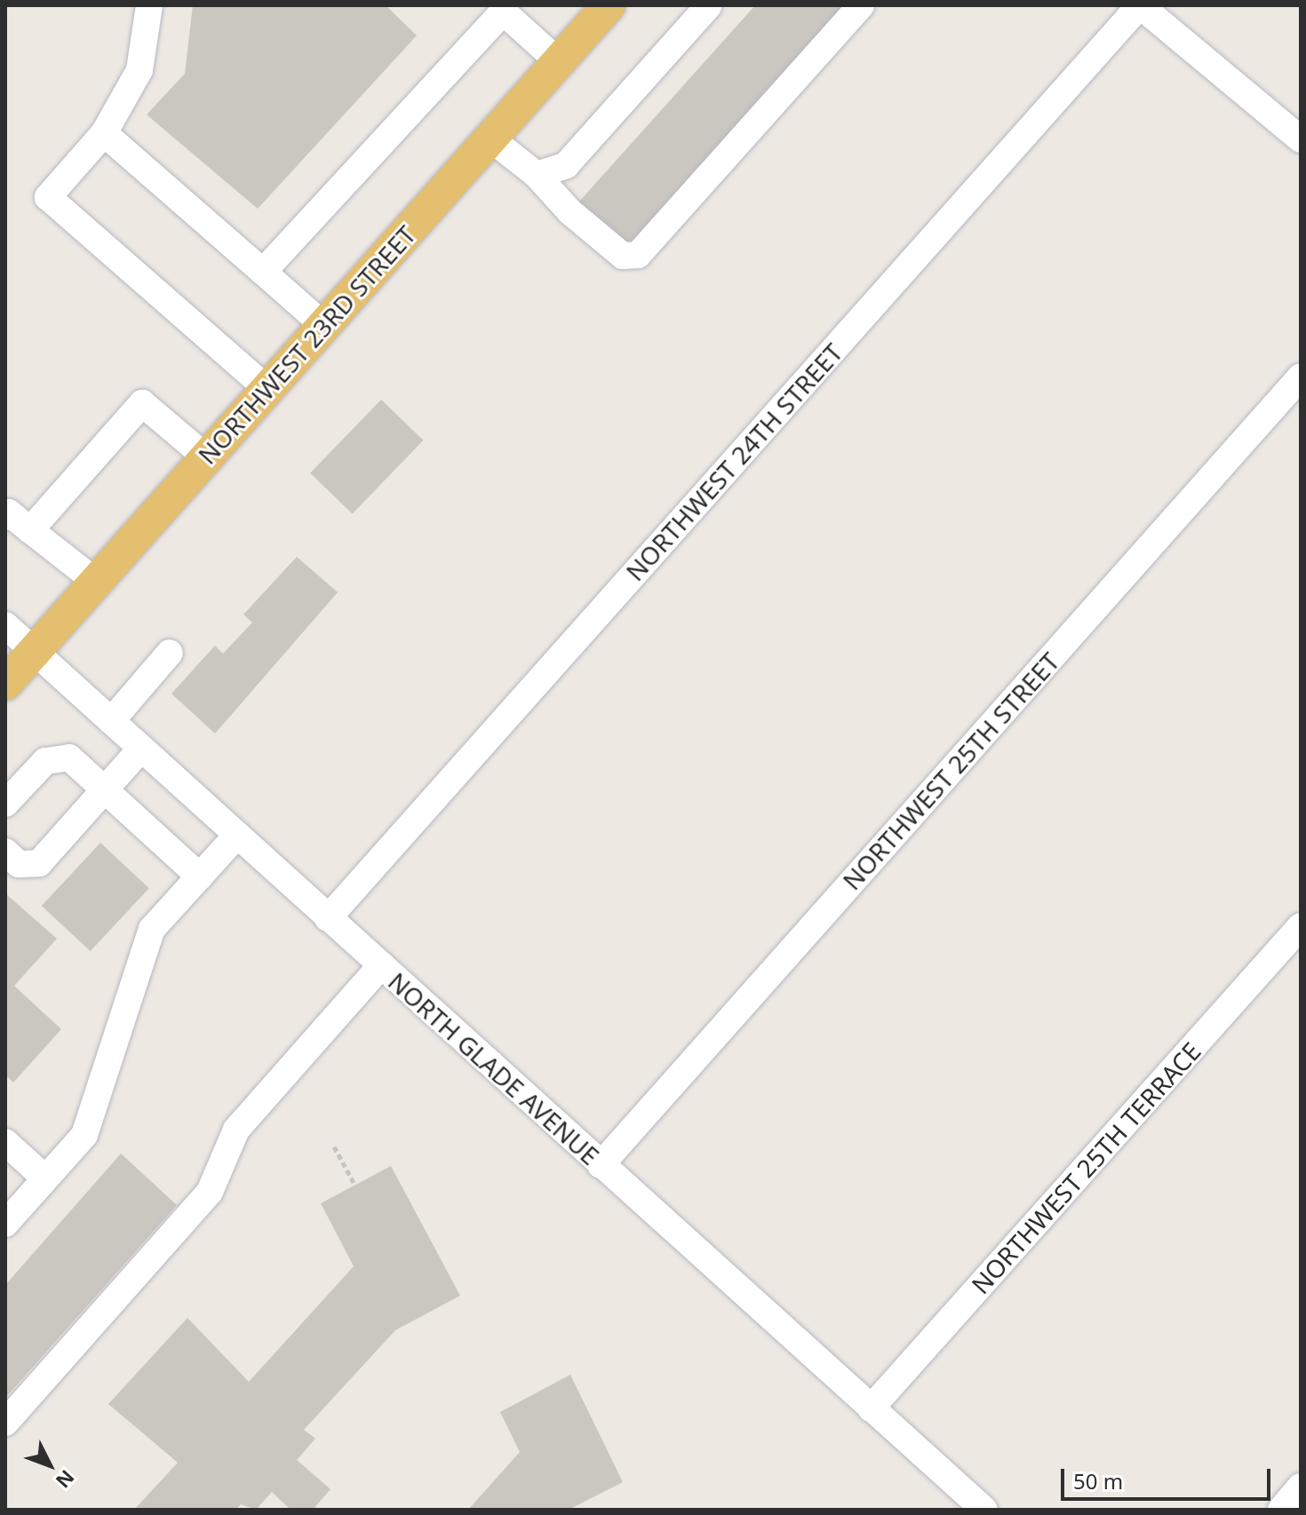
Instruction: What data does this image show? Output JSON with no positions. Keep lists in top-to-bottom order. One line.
{"streets":{"main road":["NORTHWEST 23RD STREET"],"street":["NORTHWEST 24TH STREET","NORTHWEST 25TH STREET","NORTH GLADE AVENUE","NORTHWEST 25TH TERRACE"]},"crossings":[["NORTHWEST 23RD STREET","NORTH GLADE AVENUE"],["NORTHWEST 24TH STREET","NORTH GLADE AVENUE"],["NORTHWEST 25TH STREET","NORTH GLADE AVENUE"],["NORTH GLADE AVENUE","NORTHWEST 25TH TERRACE"]],"scale_bar":"50 m","north":"bottom right"}
